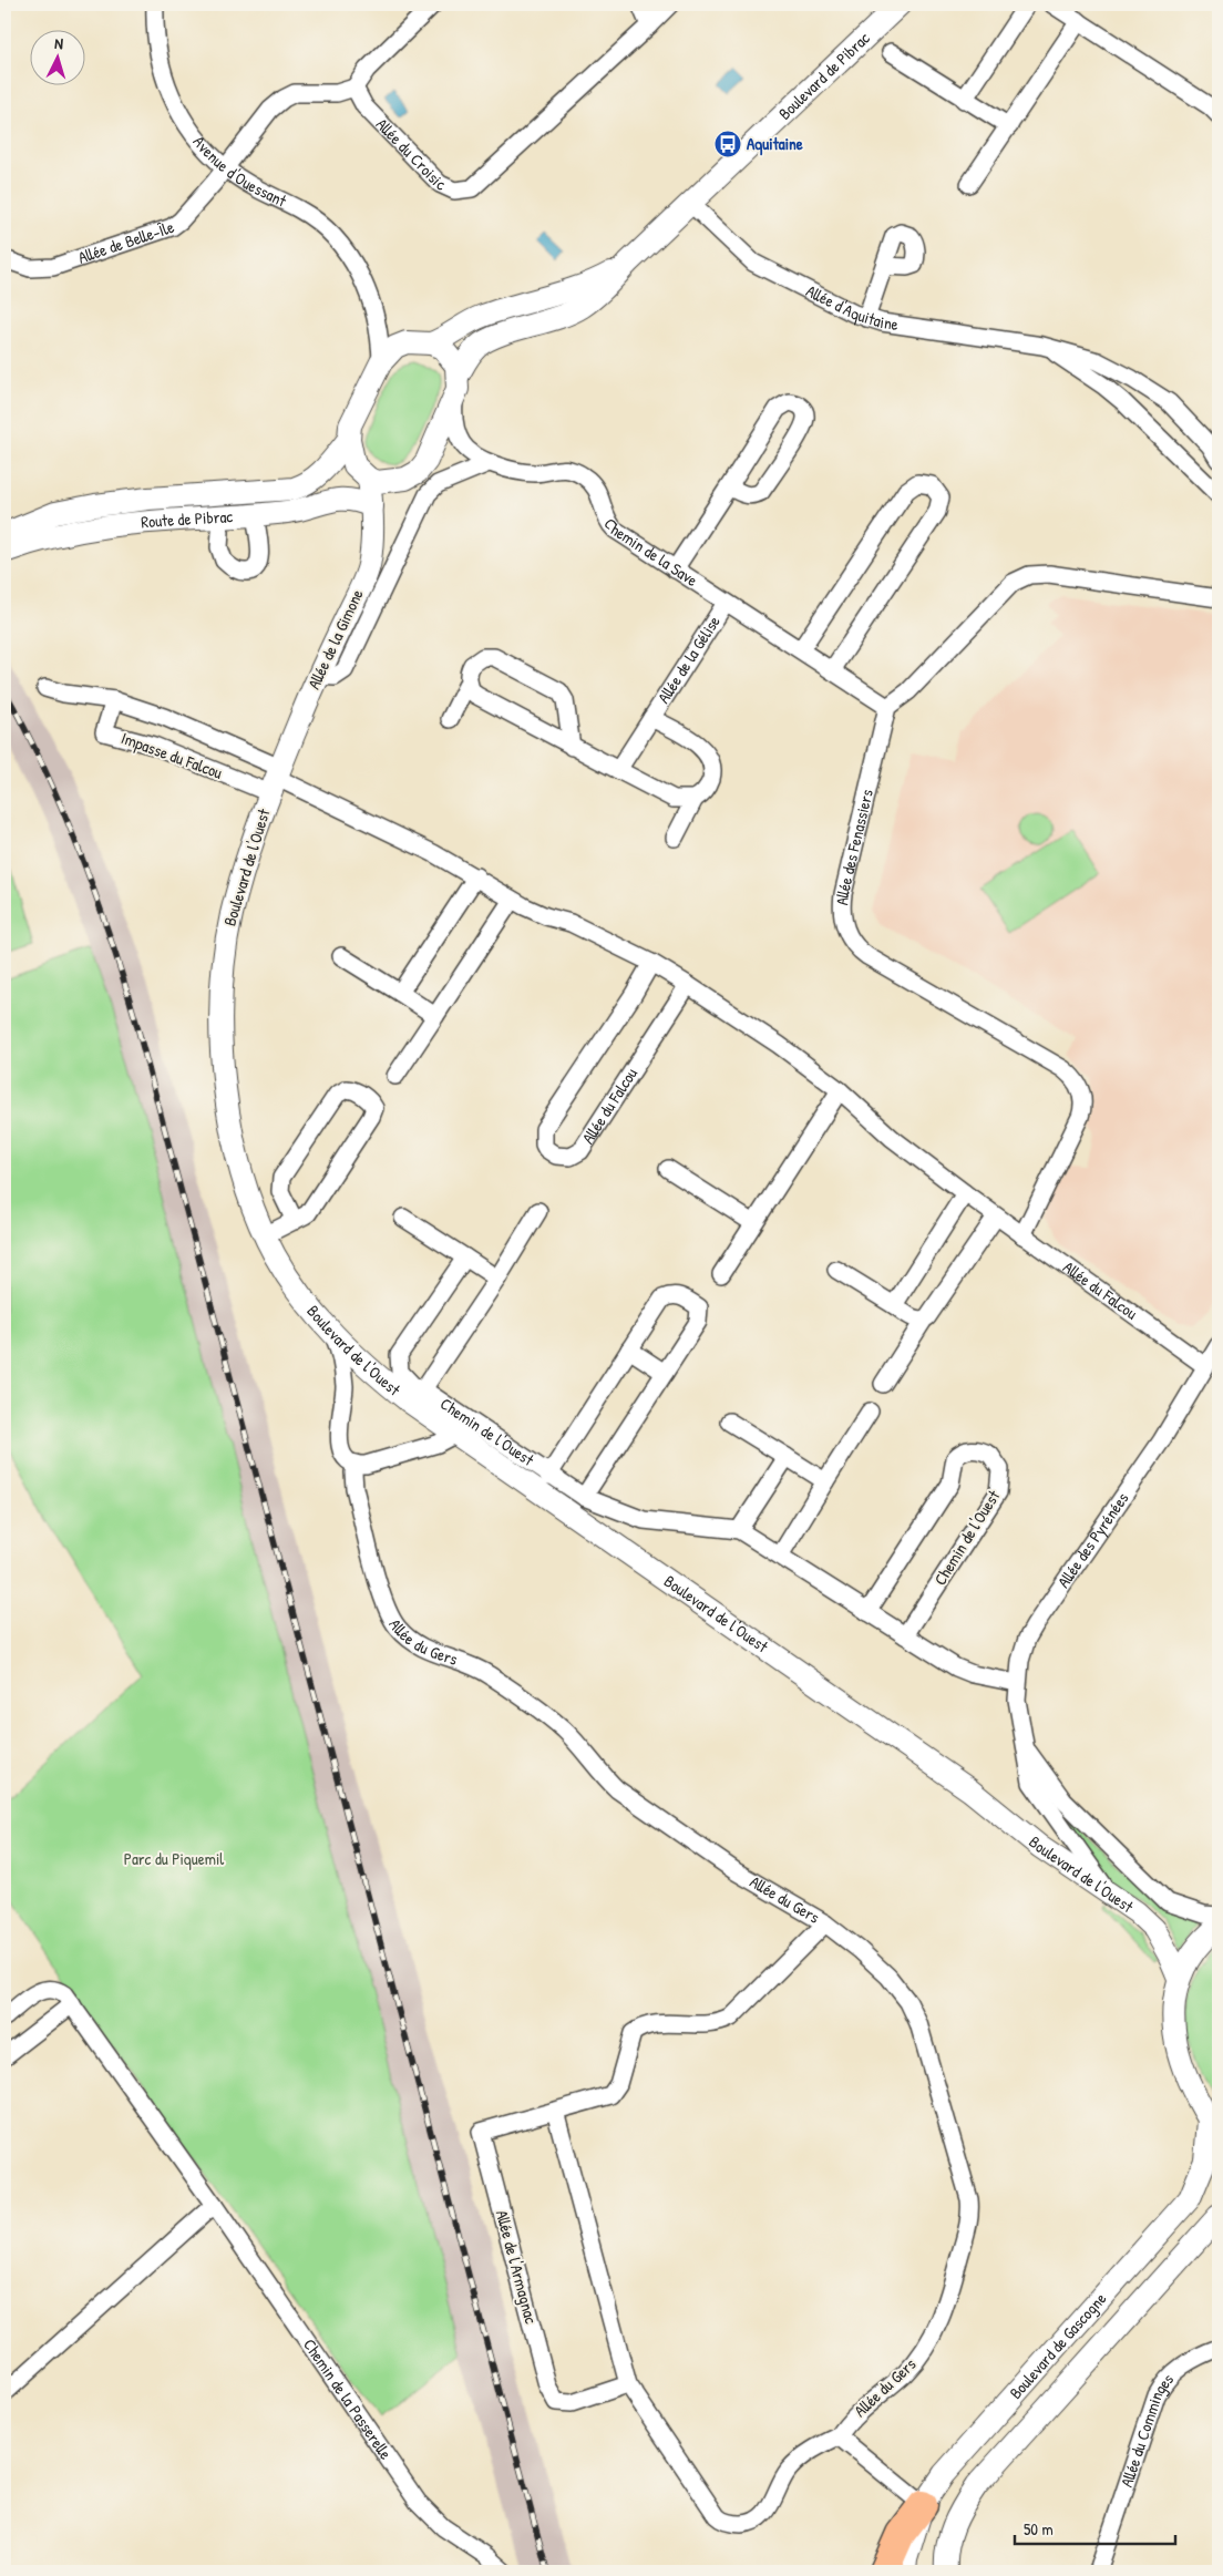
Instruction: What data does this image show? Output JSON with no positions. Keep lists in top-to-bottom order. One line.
{"streets":{"street":["Boulevard de Pibrac","Allée du Croisic","Avenue d'Ouessant","Allée de Belle-Île","Allée d'Aquitaine","Route de Pibrac","Chemin de la Save","Allée de la Gimone","Allée de la Gélise","Impasse du Falcou","Allée des Fenassiers","Boulevard de l'Ouest","Allée du Falcou","Chemin de l'Ouest","Allée des Pyrénées","Allée du Gers","Allée de l'Armagnac","Boulevard de Gascogne","Chemin de la Passerelle","Allée du Comminges"]},"crossings":[["Boulevard de Pibrac","Avenue d'Ouessant"],["Boulevard de Pibrac","Allée d'Aquitaine"],["Boulevard de Pibrac","Route de Pibrac"],["Boulevard de Pibrac","Chemin de la Save"],["Boulevard de Pibrac","Allée de la Gimone"],["Avenue d'Ouessant","Allée de Belle-Île"],["Avenue d'Ouessant","Route de Pibrac"],["Avenue d'Ouessant","Chemin de la Save"],["Avenue d'Ouessant","Allée de la Gimone"],["Route de Pibrac","Chemin de la Save"],["Route de Pibrac","Allée de la Gimone"],["Chemin de la Save","Allée de la Gimone"],["Chemin de la Save","Allée de la Gélise"],["Chemin de la Save","Allée des Fenassiers"],["Allée de la Gimone","Impasse du Falcou"],["Allée de la Gimone","Boulevard de l'Ouest"],["Allée de la Gimone","Allée du Falcou"],["Impasse du Falcou","Boulevard de l'Ouest"],["Impasse du Falcou","Allée du Falcou"],["Allée des Fenassiers","Allée du Falcou"],["Boulevard de l'Ouest","Allée du Falcou"],["Boulevard de l'Ouest","Chemin de l'Ouest"],["Boulevard de l'Ouest","Allée des Pyrénées"],["Allée du Falcou","Allée des Pyrénées"],["Chemin de l'Ouest","Allée des Pyrénées"],["Allée du Gers","Allée de l'Armagnac"]],"parks":["Parc du Piquemil"],"places":{"bus stop":["Aquitaine"]},"scale_bar":"50 m","north":"top"}
